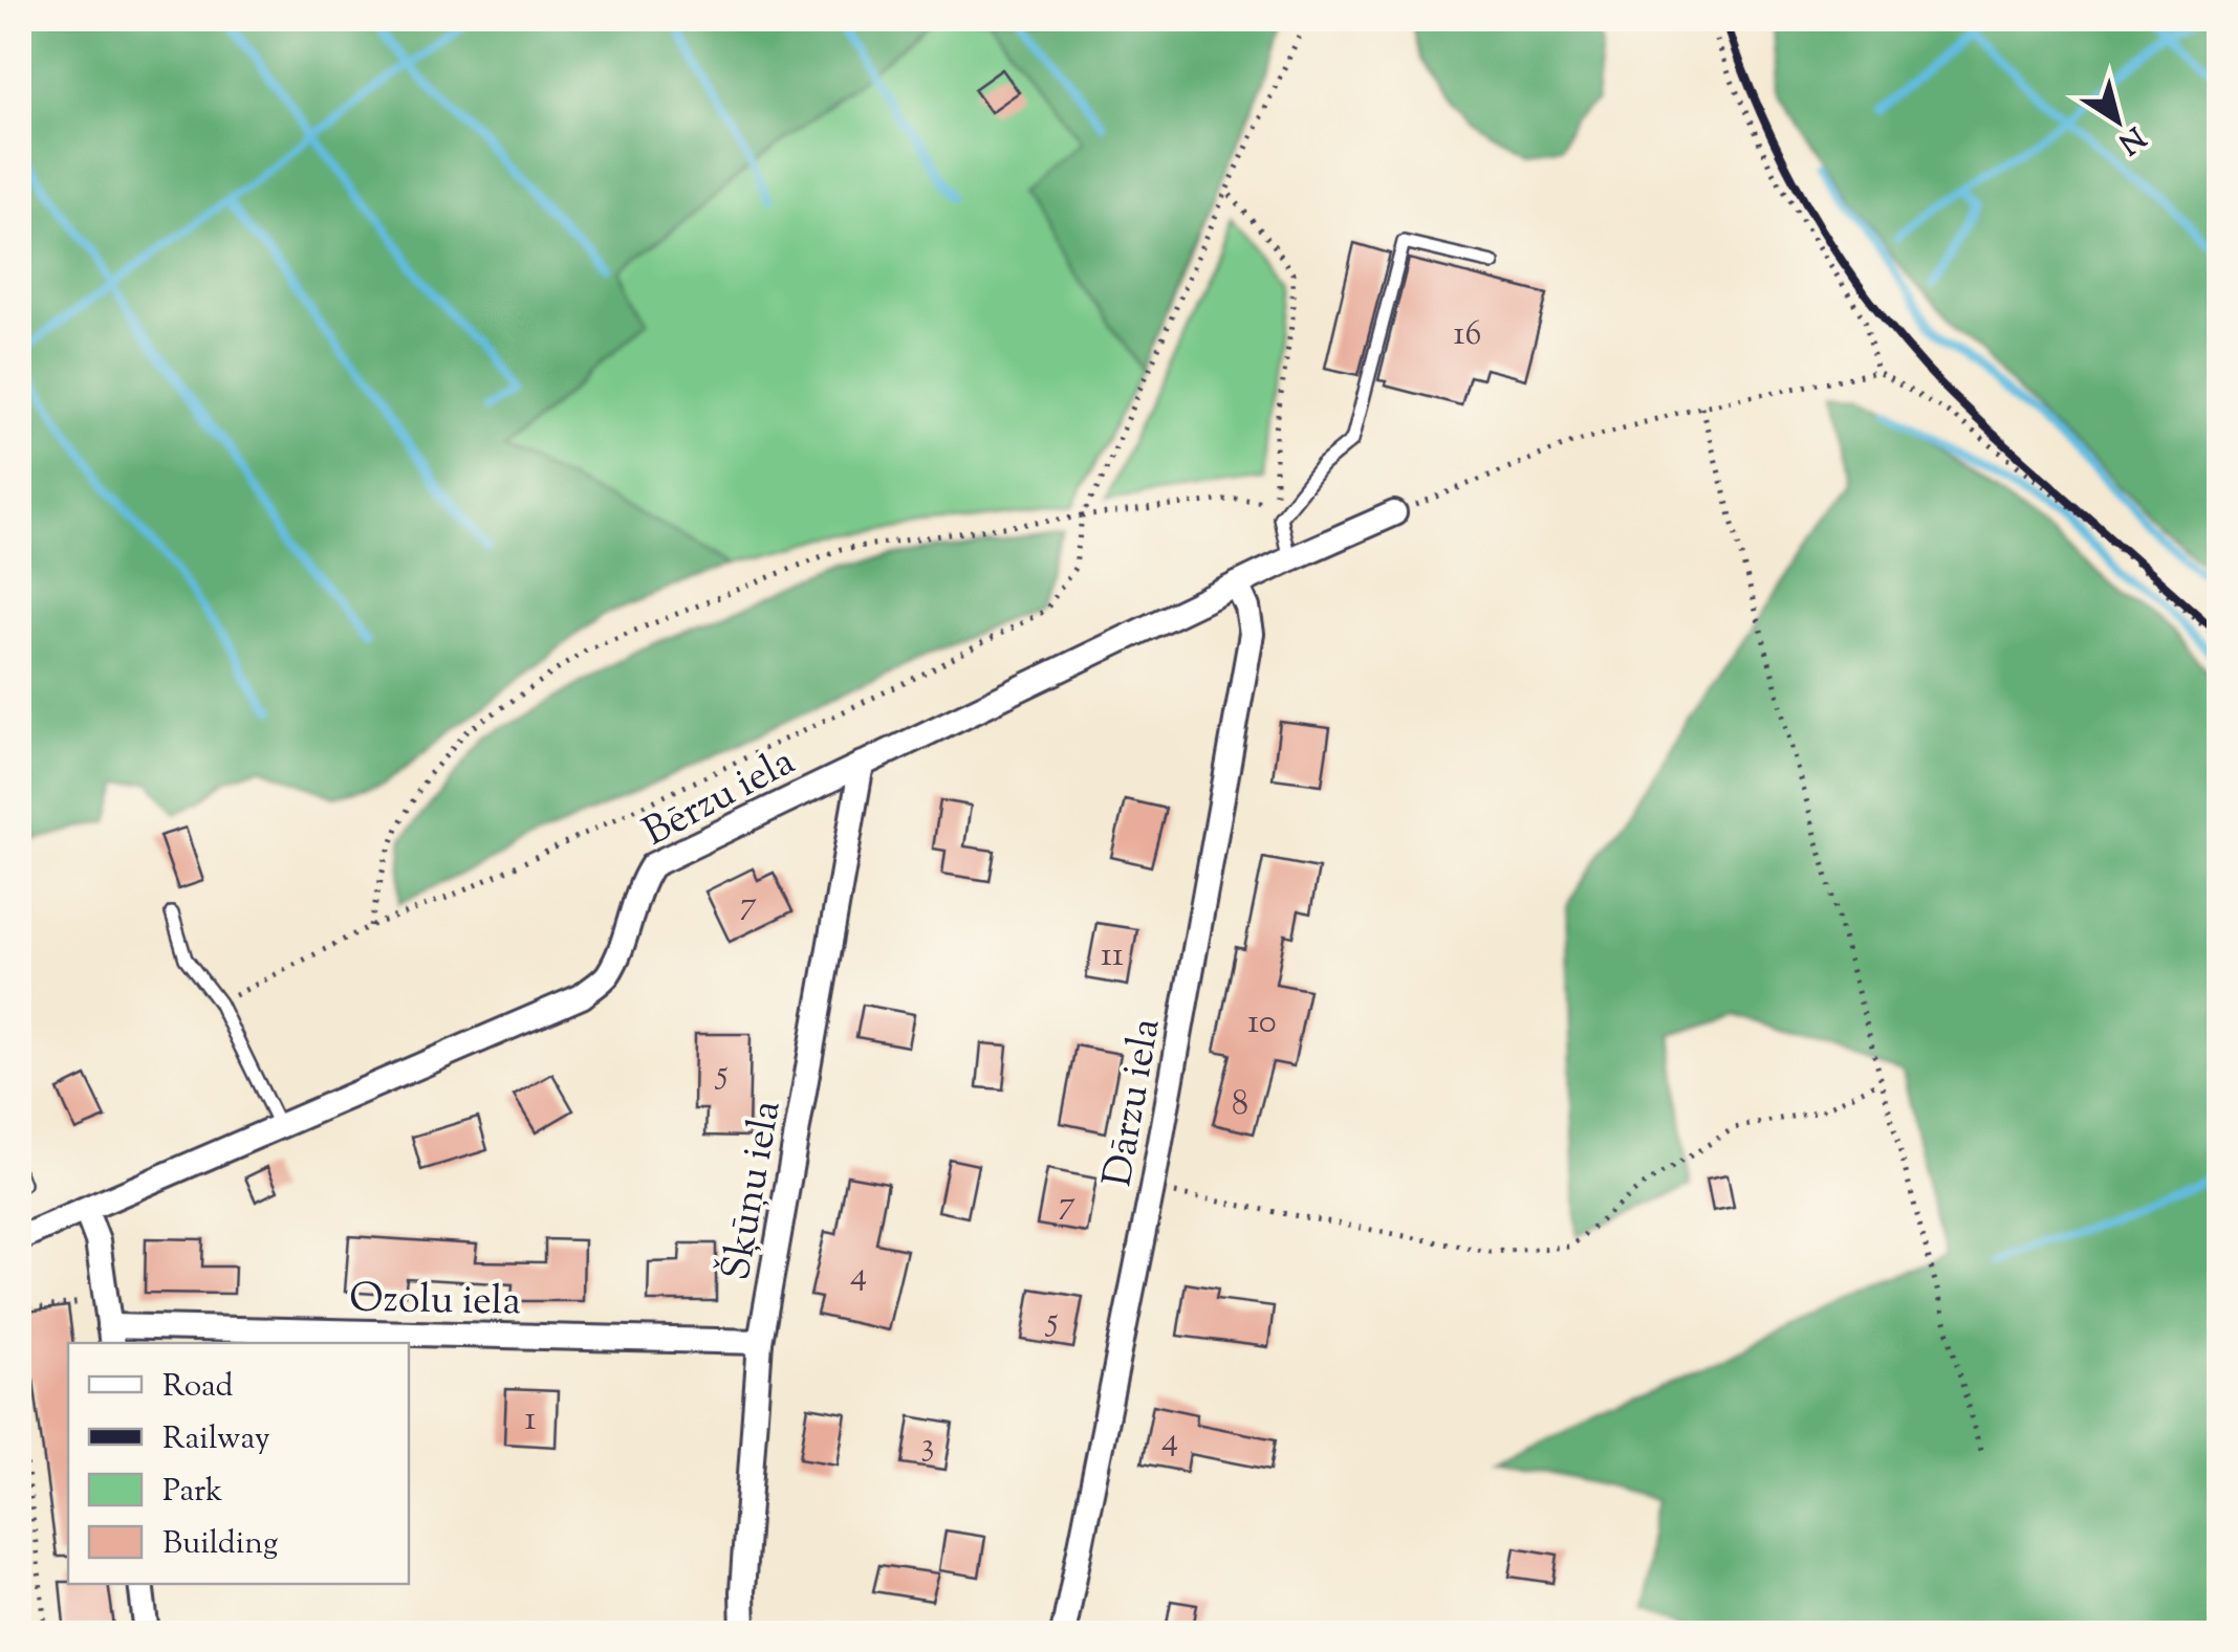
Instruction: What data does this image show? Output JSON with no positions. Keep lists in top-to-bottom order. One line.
{"streets":{"street":["Bērzu iela","Dārzu iela","Šķūņu iela","Ozolu iela"]},"crossings":[["Bērzu iela","Dārzu iela"],["Bērzu iela","Šķūņu iela"],["Šķūņu iela","Ozolu iela"]],"house_numbers":["16","7","11","10","5","8","7","4","5","1","4","3"],"legend":["Road","Railway","Park","Building"],"north":"bottom right"}
